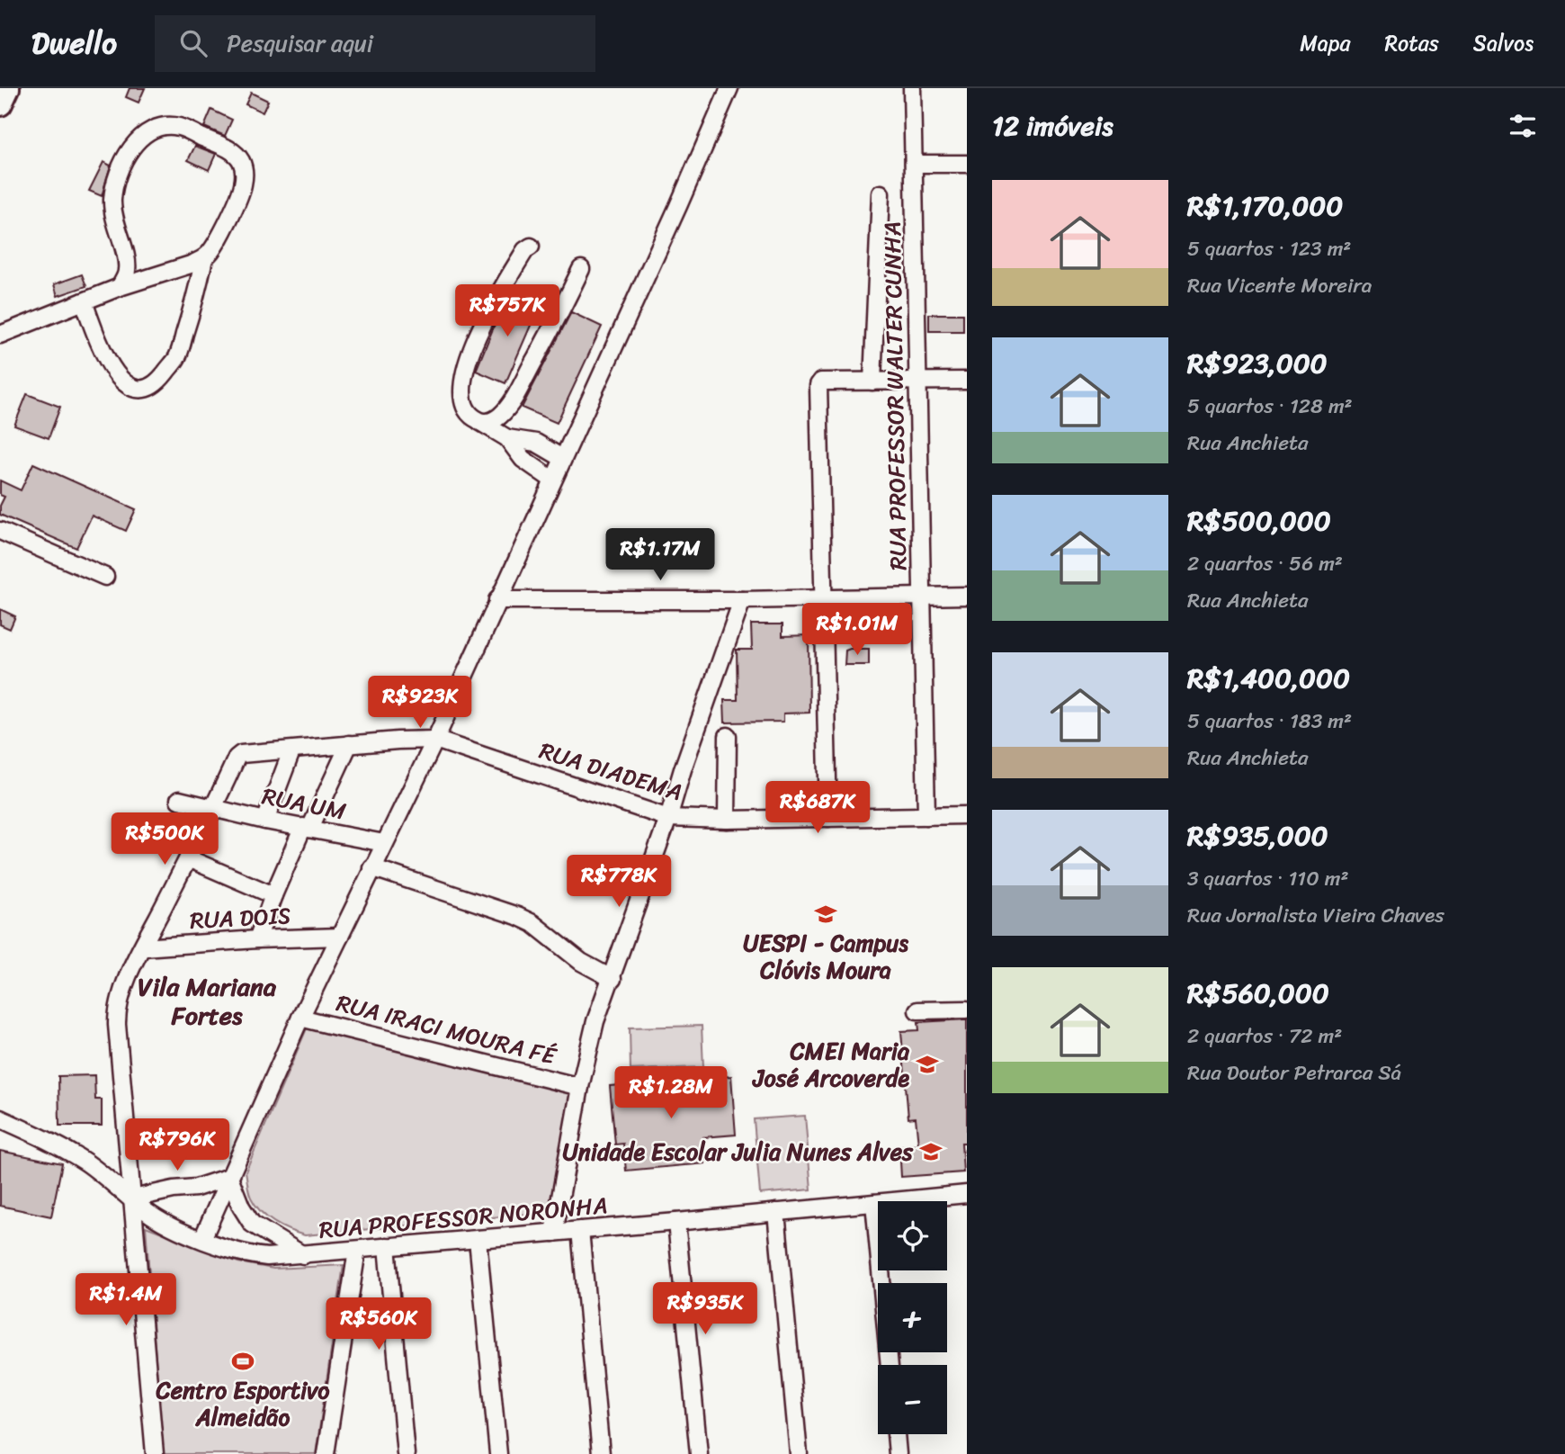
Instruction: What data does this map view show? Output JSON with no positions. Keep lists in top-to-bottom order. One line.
{"streets":{"street":["RUA PROFESSOR WALTER CUNHA","RUA DIADEMA","RUA UM","RUA DOIS","RUA IRACI MOURA FÉ","RUA PROFESSOR NORONHA"]},"crossings":[["RUA PROFESSOR WALTER CUNHA","RUA DIADEMA"]],"districts":["Vila Mariana Fortes"],"places":{"school or university":["UESPI - Campus Clóvis Moura","CMEI Maria José Arcoverde","Unidade Escolar Julia Nunes Alves"],"sports":["Centro Esportivo Almeidão"]},"page":{"header":"Dwello","search":"Pesquisar aqui","nav":["Mapa","Rotas","Salvos"],"heading":"12 imóveis","list":[{"name":"R$1,170,000","note":"5 quartos · 123 m² · Rua Vicente Moreira"},{"name":"R$923,000","note":"5 quartos · 128 m² · Rua Anchieta"},{"name":"R$500,000","note":"2 quartos · 56 m² · Rua Anchieta"},{"name":"R$1,400,000","note":"5 quartos · 183 m² · Rua Anchieta"},{"name":"R$935,000","note":"3 quartos · 110 m² · Rua Jornalista Vieira Chaves"},{"name":"R$560,000","note":"2 quartos · 72 m² · Rua Doutor Petrarca Sá"}],"price":["R$757K","R$1.17M","R$1.01M","R$923K","R$687K","R$500K","R$778K","R$1.28M","R$796K","R$1.4M","R$935K","R$560K"],"map_buttons":["+","−"]}}
